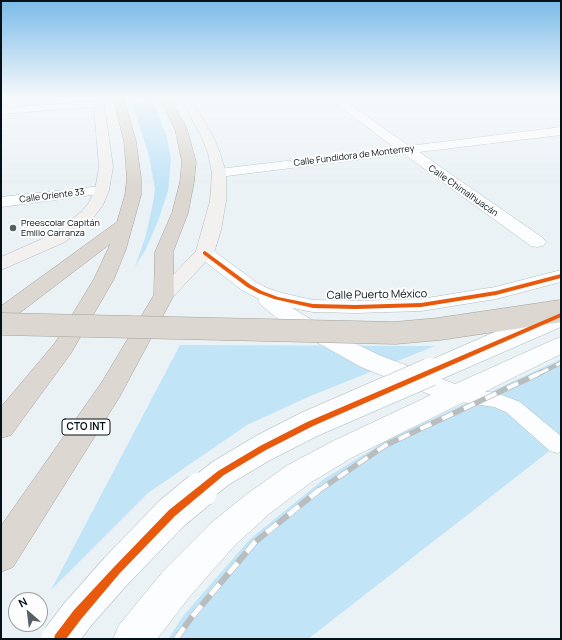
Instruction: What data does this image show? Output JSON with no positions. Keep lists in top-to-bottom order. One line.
{"streets":{"highway":["CTO INT"],"street":["Calle Fundidora de Monterrey","Calle Chimalhuacán","Calle Oriente 33","Calle Puerto México"]},"crossings":[["Calle Fundidora de Monterrey","Calle Chimalhuacán"],["Calle Fundidora de Monterrey","CTO INT"],["Calle Puerto México","CTO INT"]],"places":["Preescolar Capitán Emilio Carranza"],"north":"top left"}
